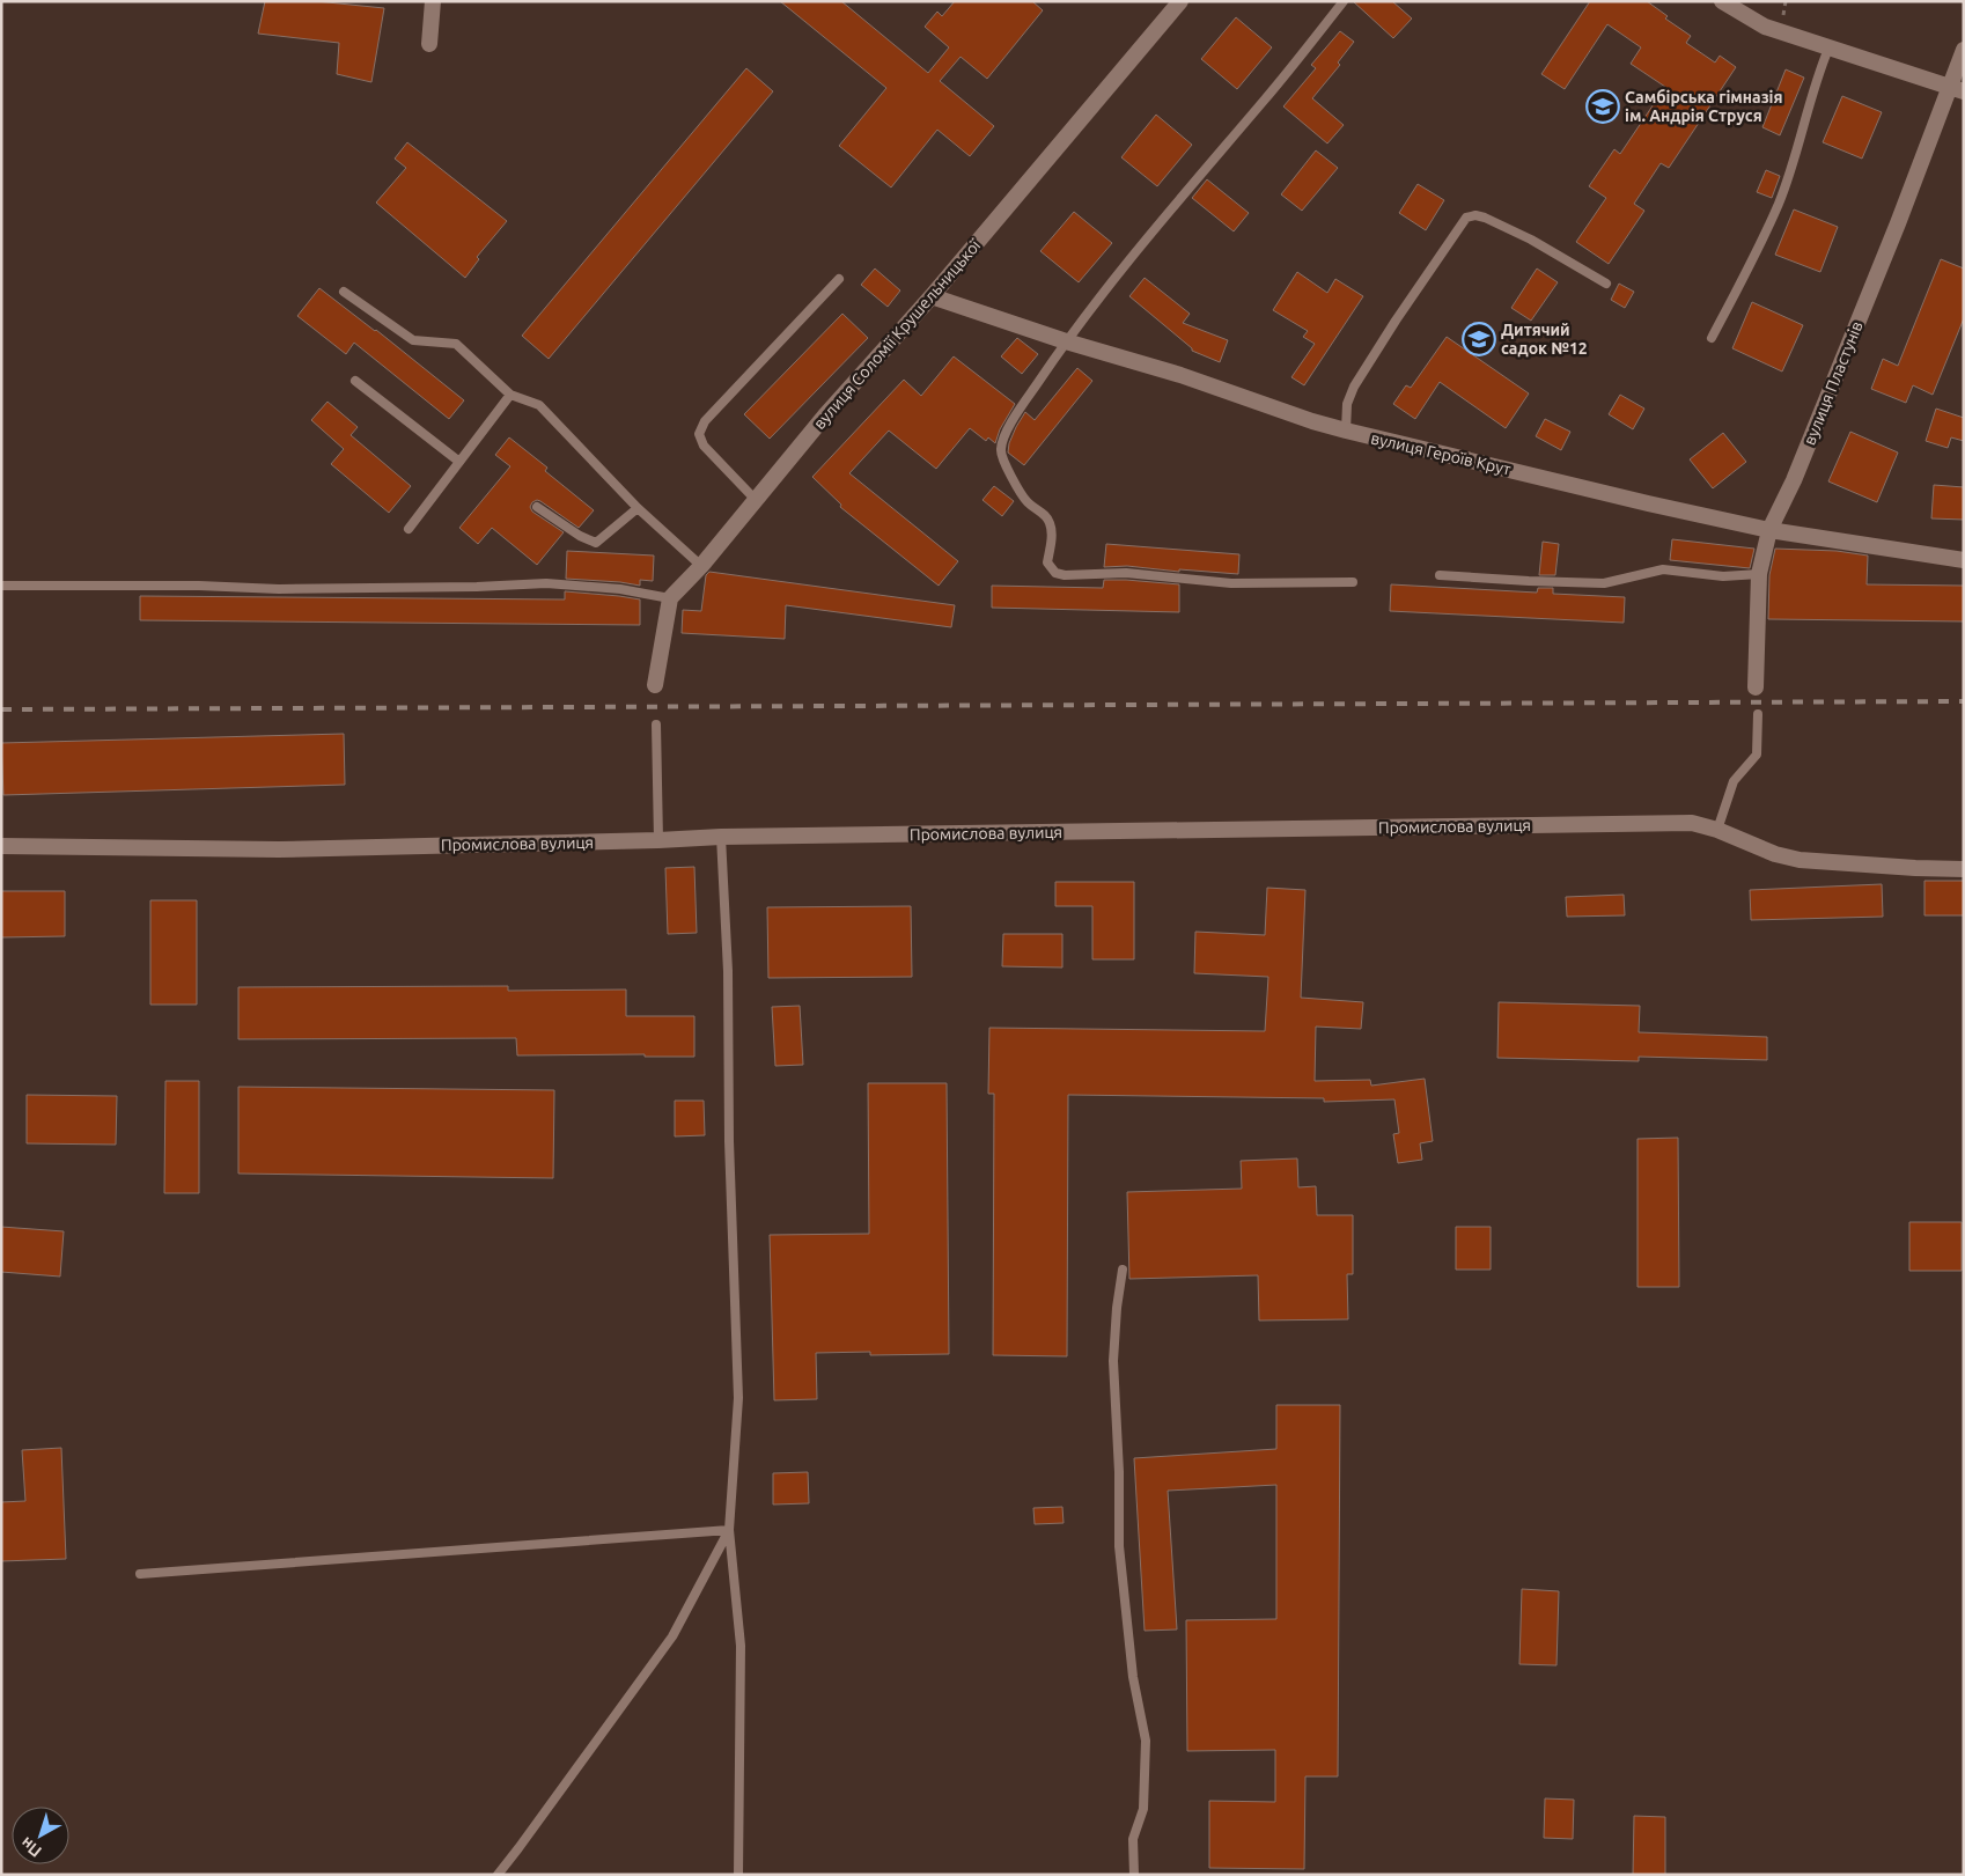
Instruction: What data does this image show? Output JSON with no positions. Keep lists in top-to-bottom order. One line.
{"streets":{"street":["вулиця Соломії Крушельницької","вулиця Пластунів","вулиця Героїв Крут","Промислова вулиця"]},"crossings":[["вулиця Соломії Крушельницької","вулиця Героїв Крут"],["вулиця Пластунів","вулиця Героїв Крут"]],"places":{"school or university":["Самбірська гімназія ім. Андрія Струся","Дитячий садок №12"]},"north":"bottom left"}
